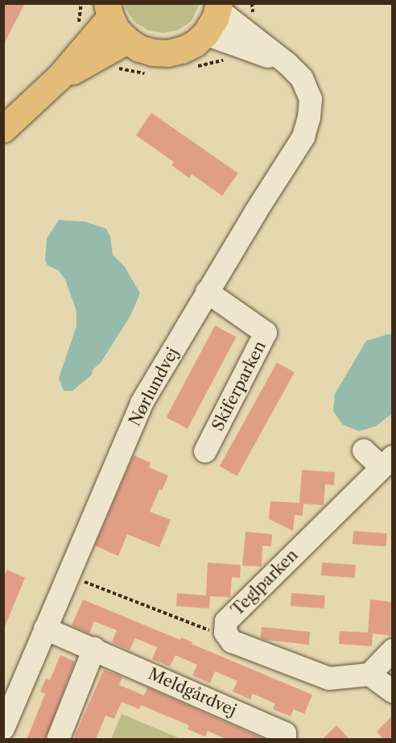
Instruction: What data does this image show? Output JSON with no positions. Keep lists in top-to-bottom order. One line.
{"streets":{"street":["Skiferparken","Nørlundvej","Teglparken","Meldgårdvej"]},"crossings":[["Skiferparken","Nørlundvej"],["Nørlundvej","Meldgårdvej"]]}
